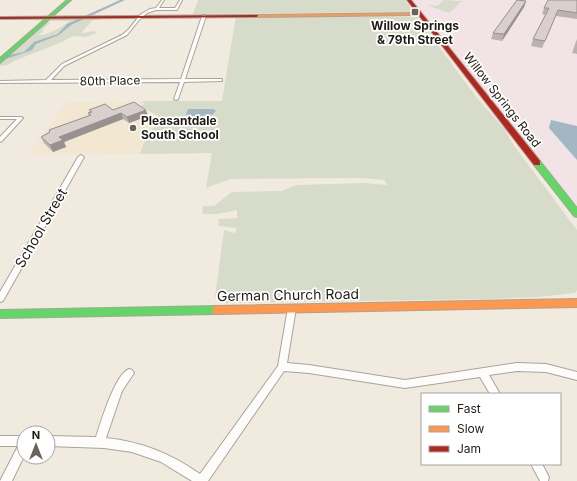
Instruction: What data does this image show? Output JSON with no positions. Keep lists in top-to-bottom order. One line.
{"streets":{"street":["80th Place","Willow Springs Road","School Street","German Church Road"]},"places":{"transit":["Willow Springs & 79th Street"],"other":["Pleasantdale South School"]},"legend":["Fast","Slow","Jam"],"north":"top"}
